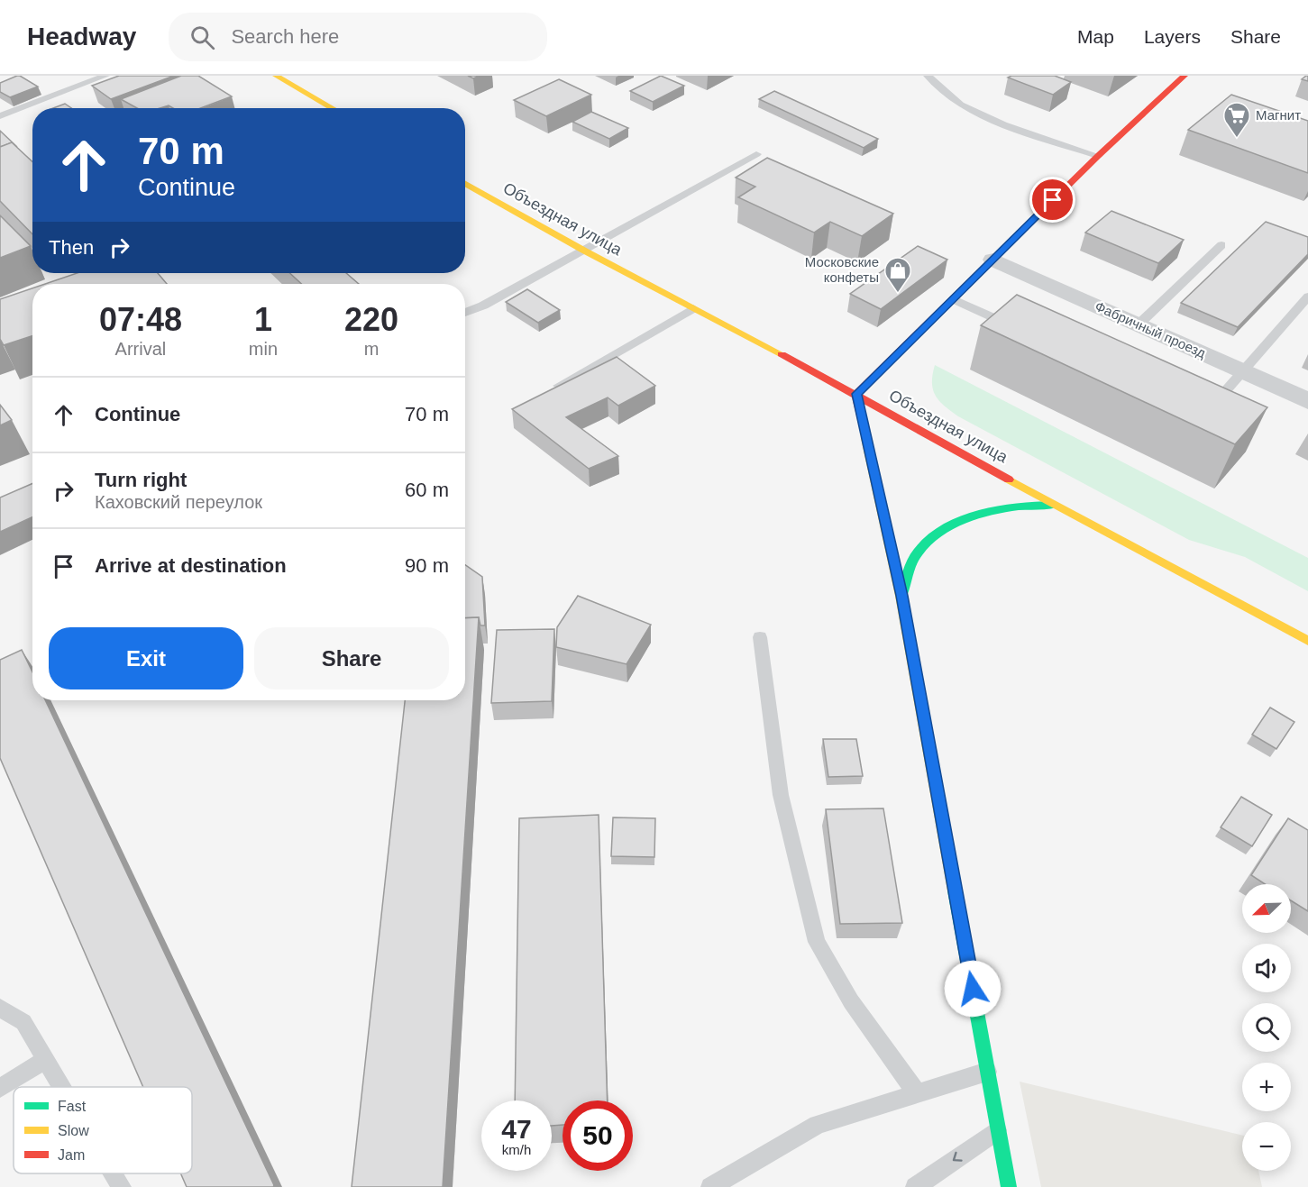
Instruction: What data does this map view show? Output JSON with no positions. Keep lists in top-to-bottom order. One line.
{"streets":{"main road":["Объездная улица"],"street":["Фабричный проезд"]},"places":{"supermarket":["Магнит"],"shop":["Московские конфеты"]},"legend":["Fast","Slow","Jam"],"north":"bottom left","page":{"header":"Headway","search":"Search here","nav":["Map","Layers","Share"],"turn":["70 m","Continue"],"then":"Then","eta":["07:48","Arrival","1","min","220","m"],"list":[{"name":"Continue","value":"70 m"},{"name":"Turn right","note":"Каховский переулок","value":"60 m"},{"name":"Arrive at destination","value":"90 m"}],"buttons":["Exit","Share"],"map_buttons":["+","−"],"speed":"47 km/h","limit":"50"}}
